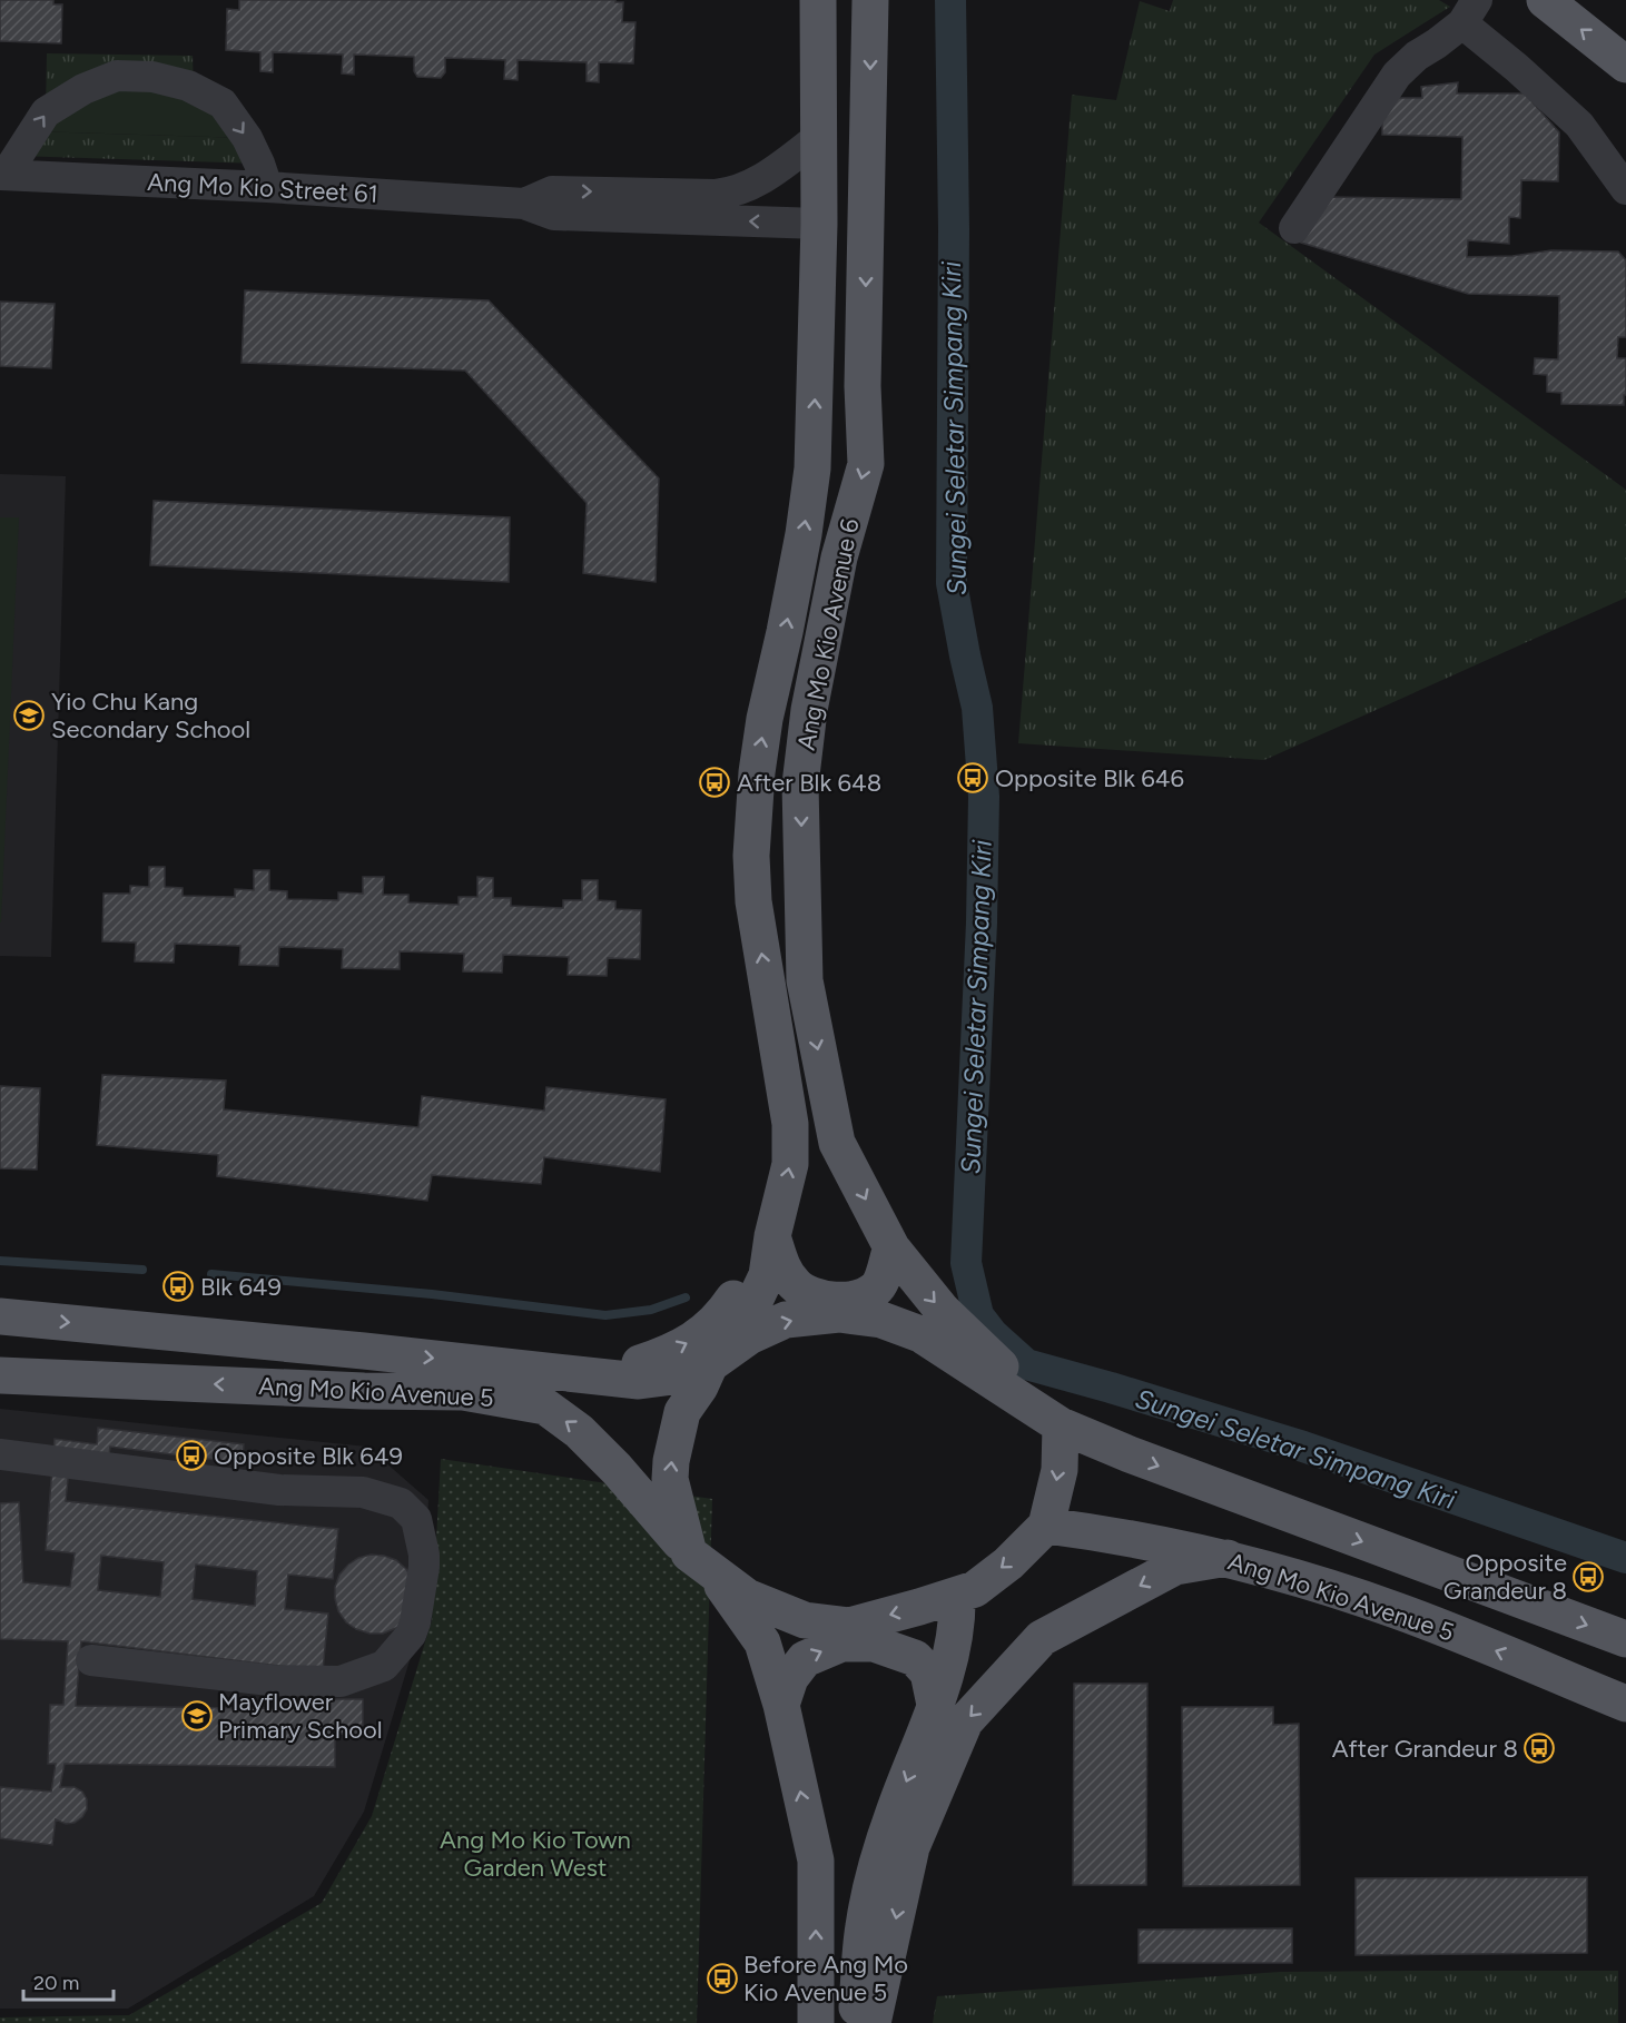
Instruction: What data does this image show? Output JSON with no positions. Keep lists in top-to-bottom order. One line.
{"streets":{"main road":["Ang Mo Kio Avenue 6","Ang Mo Kio Avenue 5"],"street":["Ang Mo Kio Street 61"]},"crossings":[["Ang Mo Kio Street 61","Ang Mo Kio Avenue 6"],["Ang Mo Kio Avenue 6","Ang Mo Kio Avenue 5"]],"water":["Sungei Seletar Simpang Kiri"],"parks":["Ang Mo Kio Town Garden West"],"places":{"school or university":["Yio Chu Kang Secondary School","Mayflower Primary School"],"bus stop":["Opposite Blk 646","After Blk 648","Blk 649","Opposite Blk 649","Opposite Grandeur 8","After Grandeur 8","Before Ang Mo Kio Avenue 5"]},"scale_bar":"20 m"}
